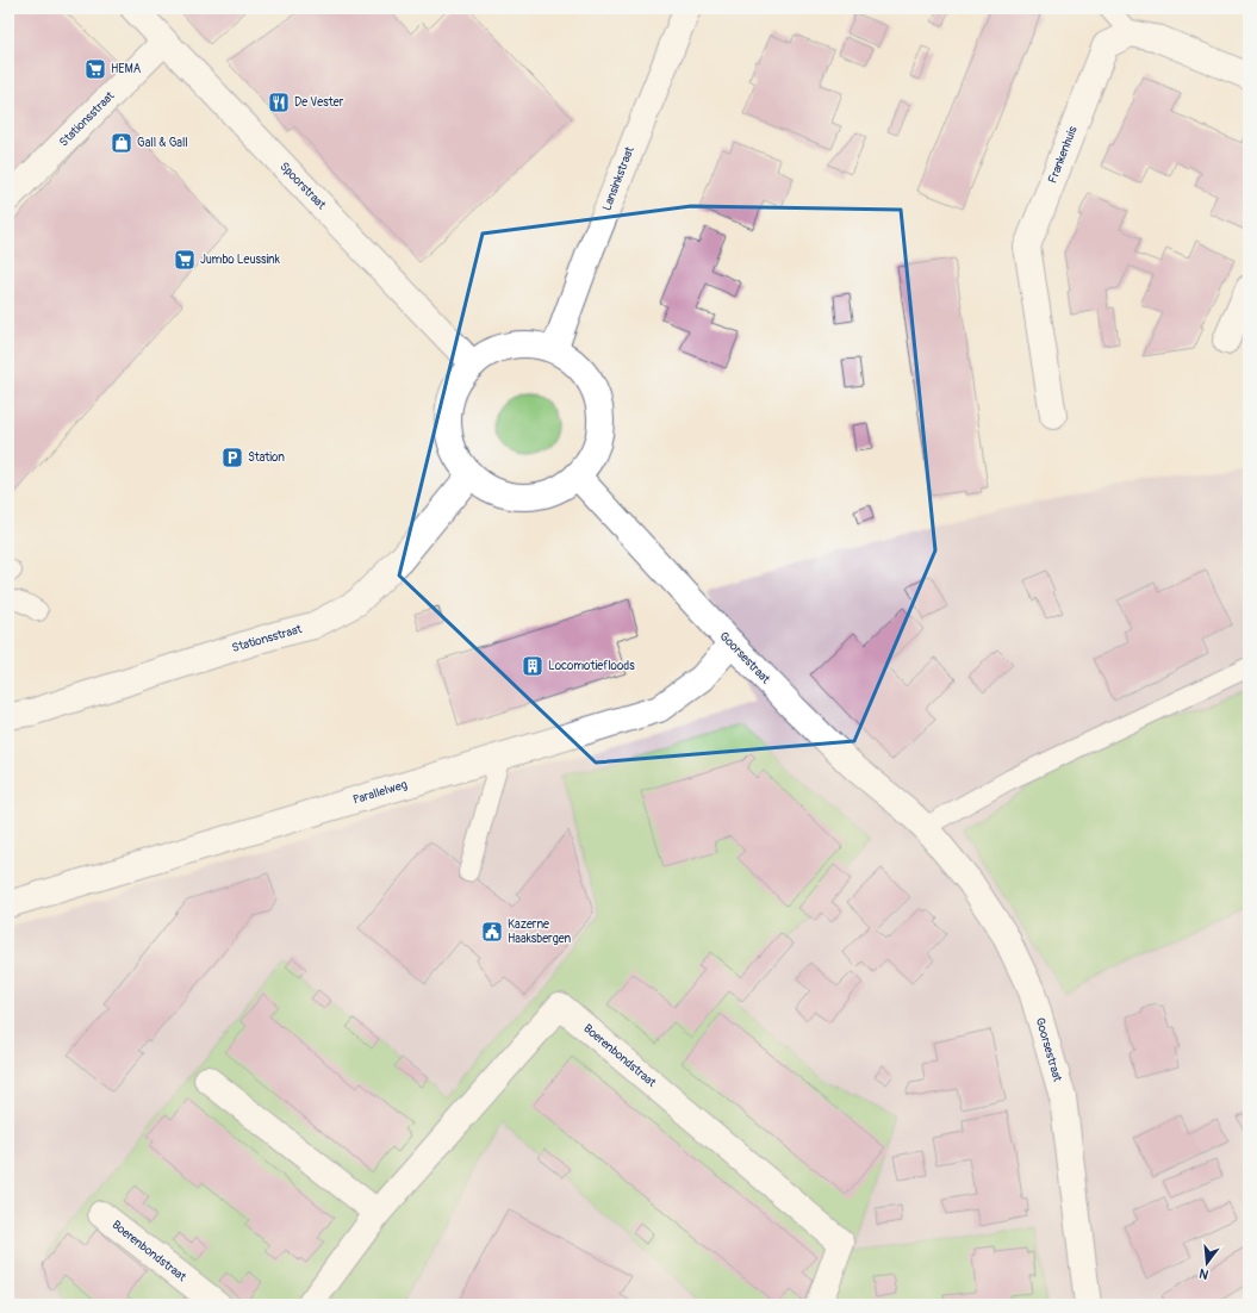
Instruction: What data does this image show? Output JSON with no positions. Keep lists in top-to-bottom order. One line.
{"streets":{"street":["Stationsstraat","Frankenhuis","Lansinkstraat","Spoorstraat","Goorsestraat","Parallelweg","Boerenbondstraat"]},"crossings":[["Stationsstraat","Lansinkstraat"],["Stationsstraat","Spoorstraat"],["Stationsstraat","Goorsestraat"],["Lansinkstraat","Spoorstraat"],["Lansinkstraat","Goorsestraat"],["Spoorstraat","Goorsestraat"],["Goorsestraat","Parallelweg"]],"places":{"supermarket":["HEMA","Jumbo Leussink"],"restaurant":["De Vester"],"shop":["Gall & Gall"],"parking":["Station"],"building":["Locomotiefloods"],"public building":["Kazerne Haaksbergen"]},"north":"bottom"}
